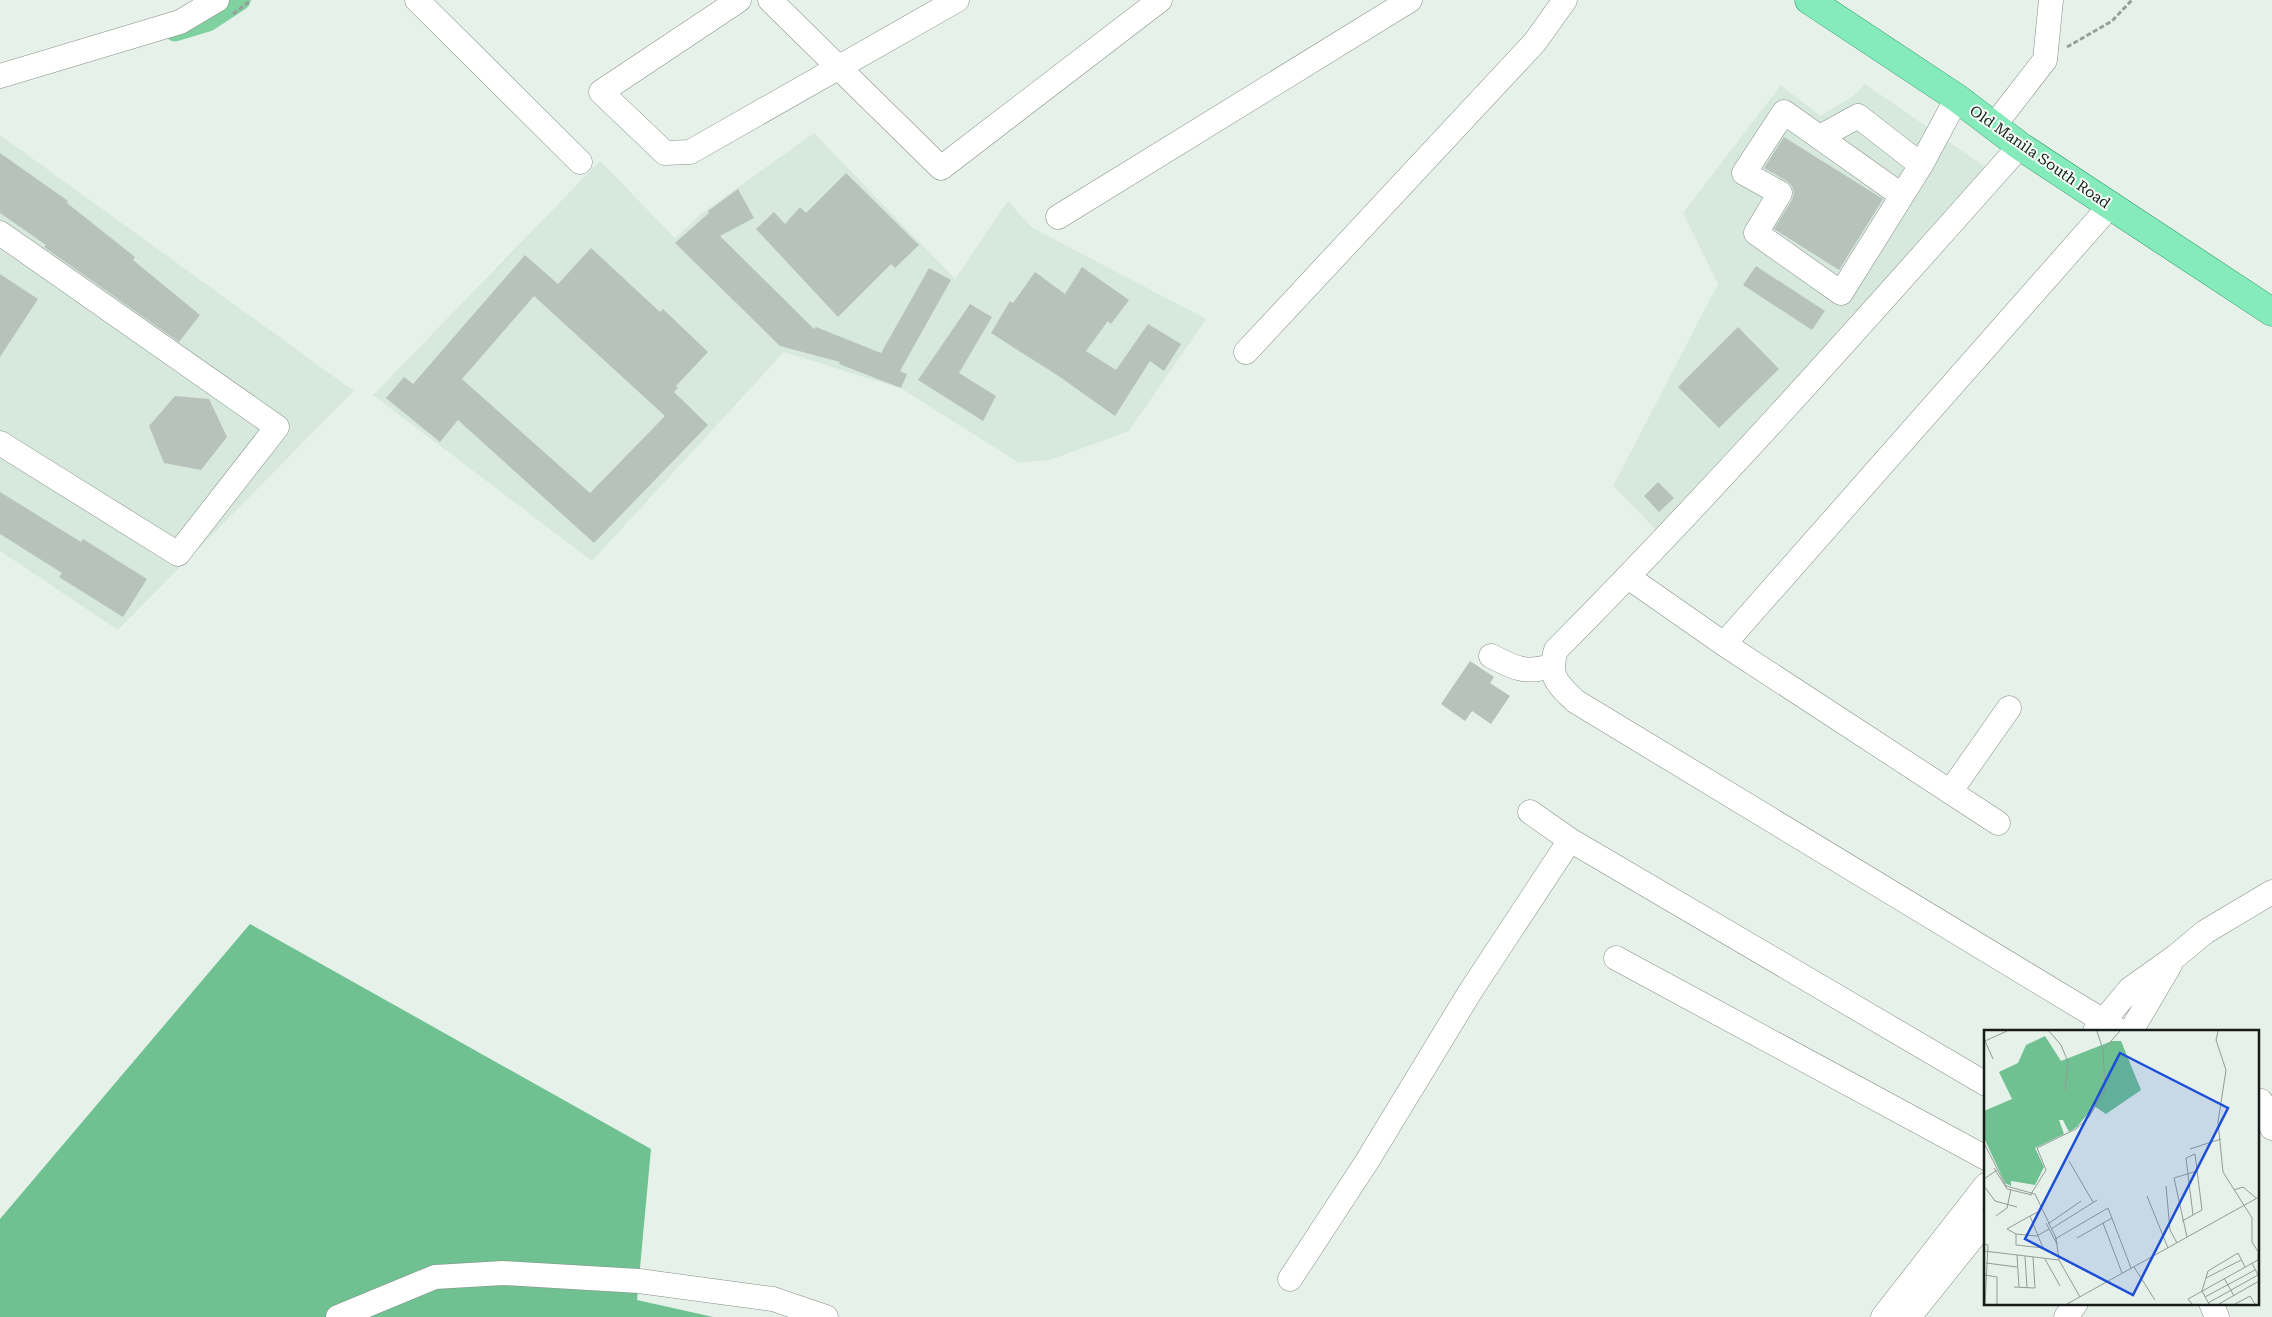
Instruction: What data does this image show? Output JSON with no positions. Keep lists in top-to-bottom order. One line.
{"streets":{"main road":["Old Manila South Road"]}}
